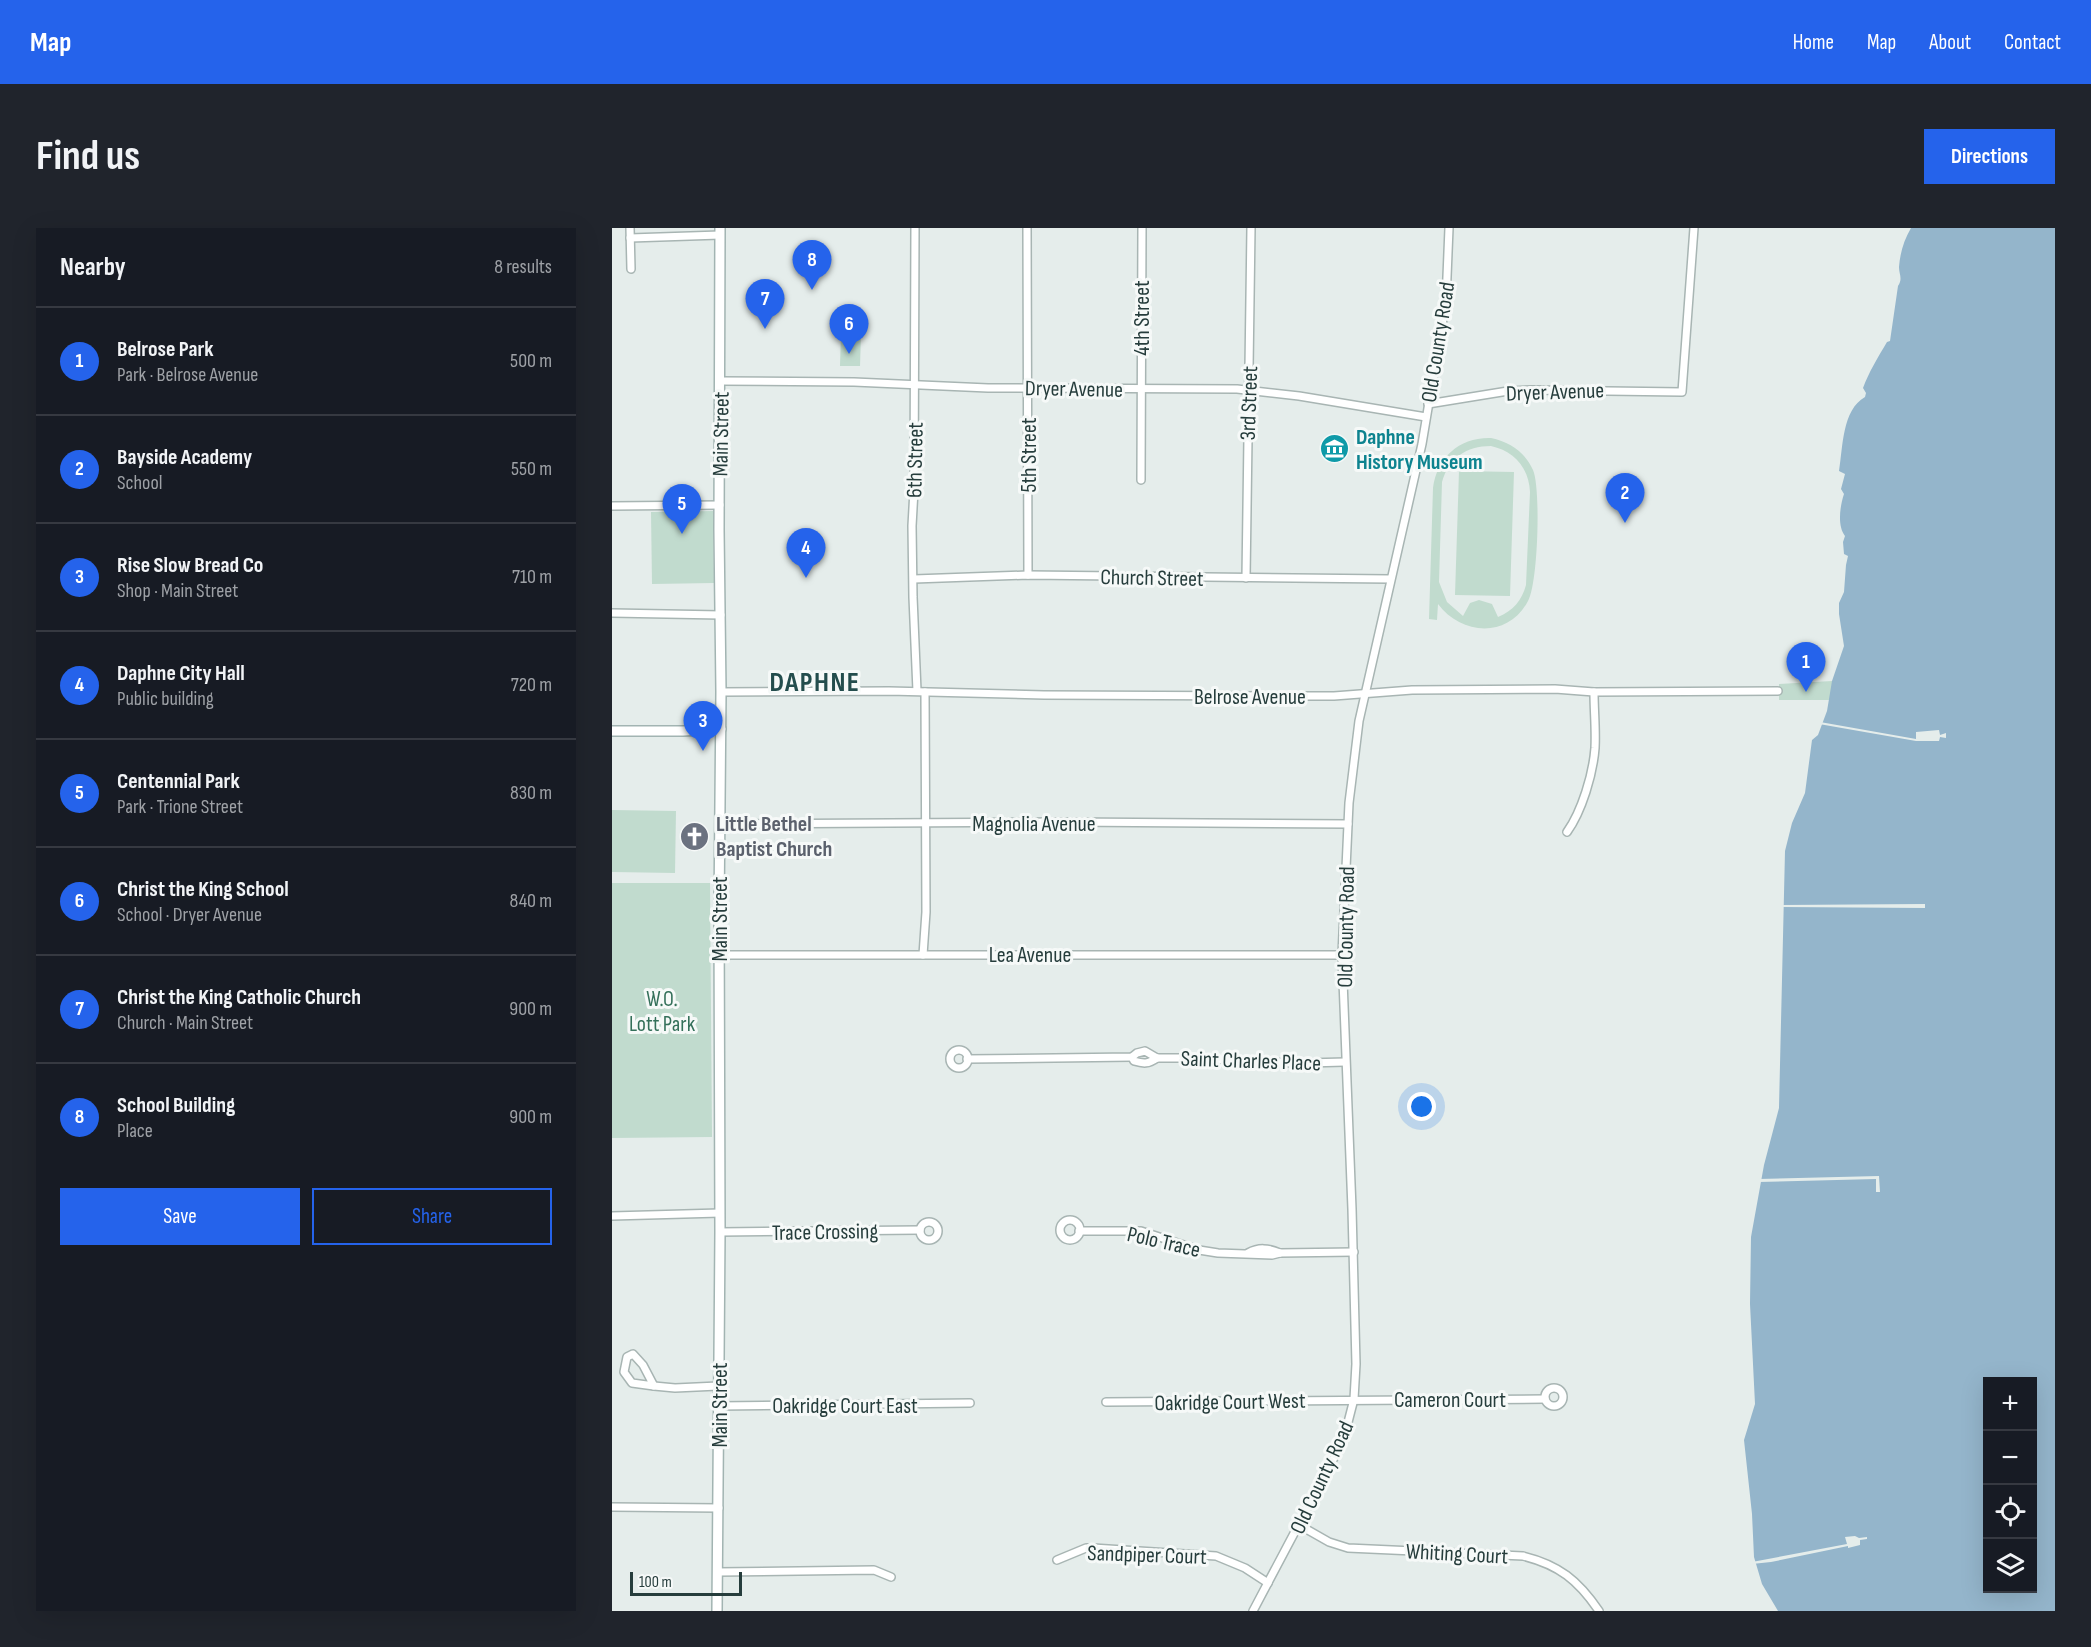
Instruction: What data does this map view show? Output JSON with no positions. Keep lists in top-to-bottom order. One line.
{"streets":{"main road":["Main Street"],"street":["4th Street","Old County Road","Dryer Avenue","3rd Street","5th Street","6th Street","Church Street","Belrose Avenue","Magnolia Avenue","Lea Avenue","Saint Charles Place","Trace Crossing","Polo Trace","Cameron Court","Oakridge Court West","Oakridge Court East","Whiting Court","Sandpiper Court"]},"crossings":[["4th Street","Dryer Avenue"],["Old County Road","Dryer Avenue"],["Old County Road","Church Street"],["Old County Road","Belrose Avenue"],["Old County Road","Magnolia Avenue"],["Old County Road","Lea Avenue"],["Old County Road","Saint Charles Place"],["Old County Road","Polo Trace"],["Old County Road","Cameron Court"],["Old County Road","Oakridge Court West"],["Old County Road","Whiting Court"],["Old County Road","Sandpiper Court"],["Dryer Avenue","3rd Street"],["Dryer Avenue","Main Street"],["Dryer Avenue","5th Street"],["Dryer Avenue","6th Street"],["3rd Street","Church Street"],["Main Street","Belrose Avenue"],["Main Street","Magnolia Avenue"],["Main Street","Lea Avenue"],["Main Street","Trace Crossing"],["Main Street","Oakridge Court East"],["5th Street","Church Street"],["6th Street","Church Street"],["6th Street","Belrose Avenue"],["6th Street","Magnolia Avenue"],["6th Street","Lea Avenue"],["Cameron Court","Oakridge Court West"]],"districts":["DAPHNE"],"parks":["W.O. Lott Park"],"places":{"museum":["Daphne History Museum"],"church":["Little Bethel Baptist Church"]},"scale_bar":"100 m","page":{"header":"Map","nav":["Home","Map","About","Contact"],"buttons":["Directions",["Save","Share"]],"title":"Find us","heading":["Nearby","8 results"],"pins":["8","7","6","2","5","4","1","3"],"list":[{"mark":"1","name":"Belrose Park","note":"Park · Belrose Avenue","value":"500 m"},{"mark":"2","name":"Bayside Academy","note":"School","value":"550 m"},{"mark":"3","name":"Rise Slow Bread Co","note":"Shop · Main Street","value":"710 m"},{"mark":"4","name":"Daphne City Hall","note":"Public building","value":"720 m"},{"mark":"5","name":"Centennial Park","note":"Park · Trione Street","value":"830 m"},{"mark":"6","name":"Christ the King School","note":"School · Dryer Avenue","value":"840 m"},{"mark":"7","name":"Christ the King Catholic Church","note":"Church · Main Street","value":"900 m"},{"mark":"8","name":"School Building","note":"Place","value":"900 m"}],"map_buttons":["+","−"],"scale":"100 m"}}
